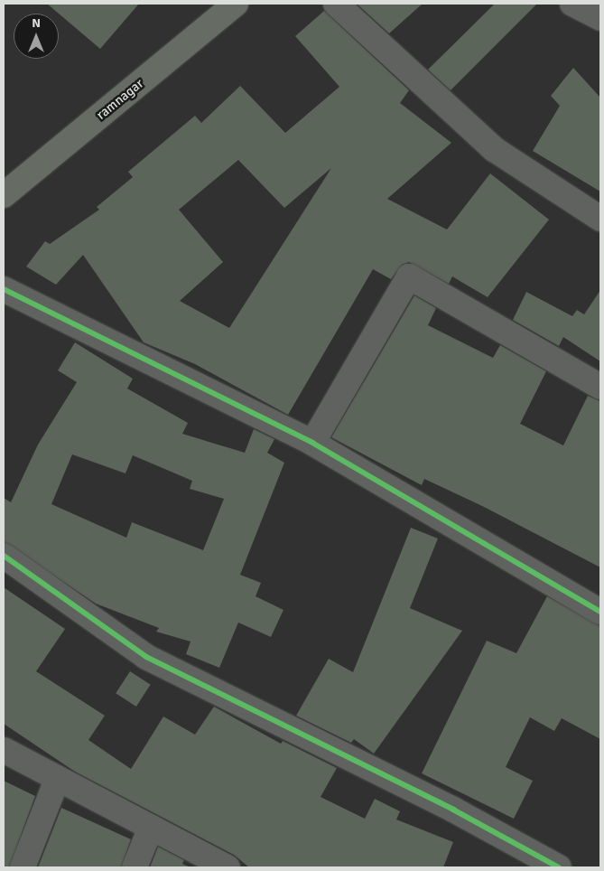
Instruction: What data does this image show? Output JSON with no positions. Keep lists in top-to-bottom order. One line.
{"streets":{"main road":["ramnagar"]},"north":"top"}
